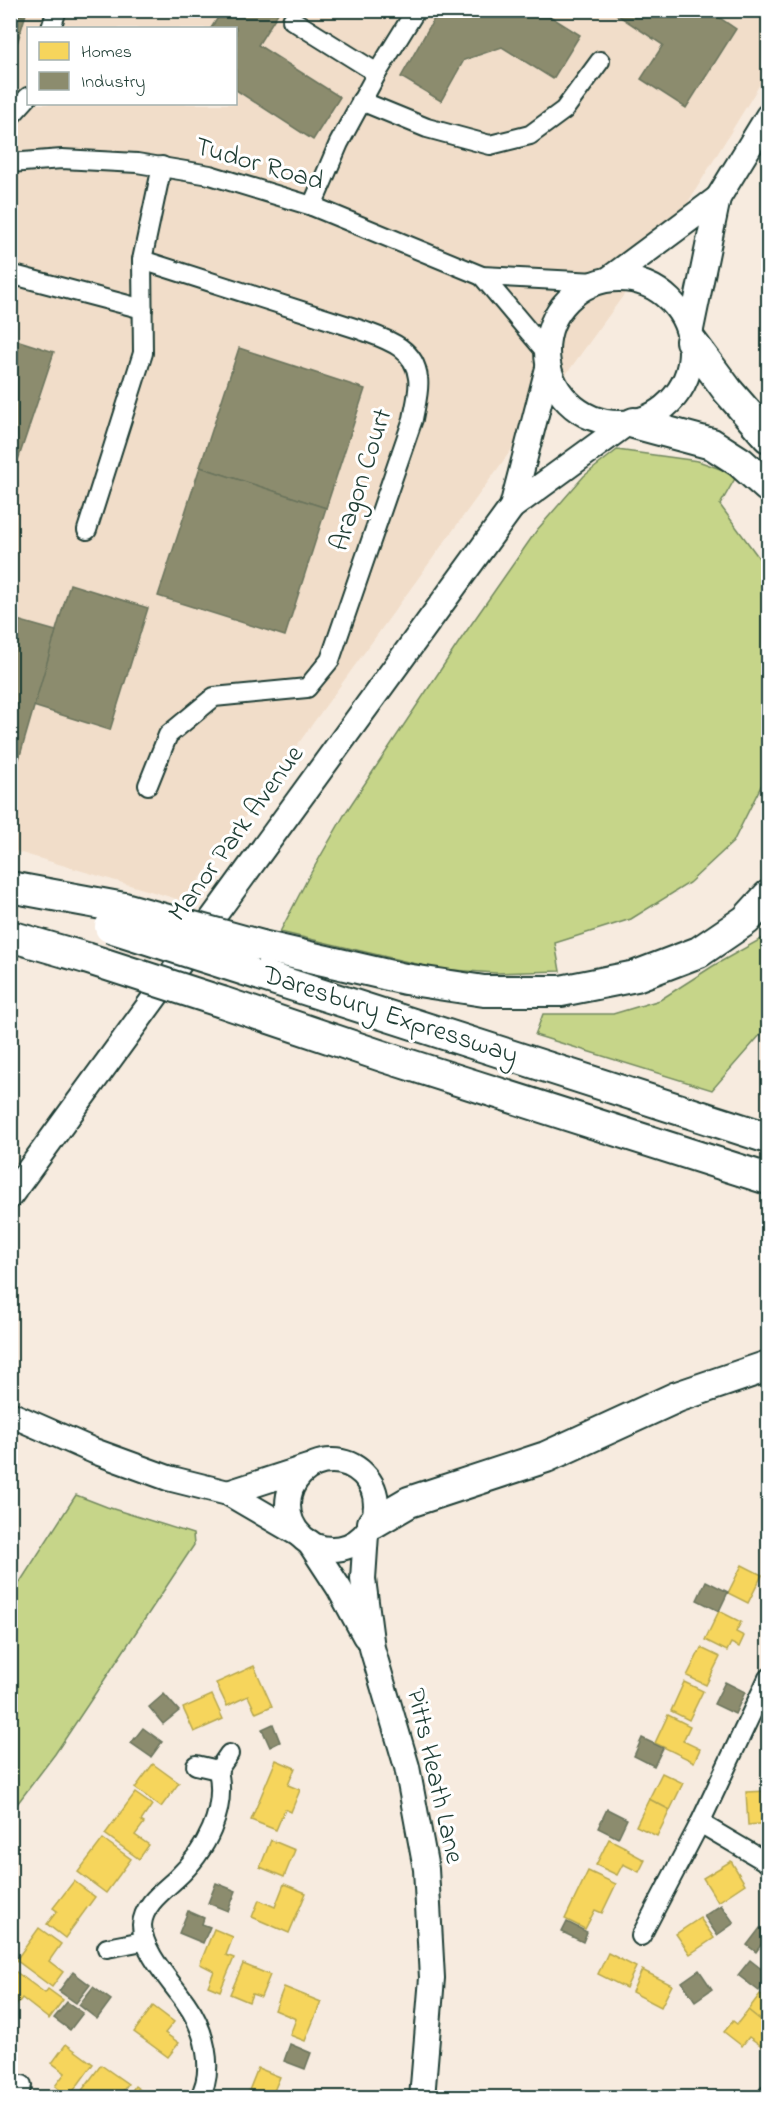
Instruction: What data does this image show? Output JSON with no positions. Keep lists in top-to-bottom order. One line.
{"streets":{"main road":["Daresbury Expressway"],"street":["Tudor Road","Aragon Court","Manor Park Avenue","Pitts Heath Lane"]},"crossings":[["Tudor Road","Manor Park Avenue"]],"legend":["Homes","Industry"]}
